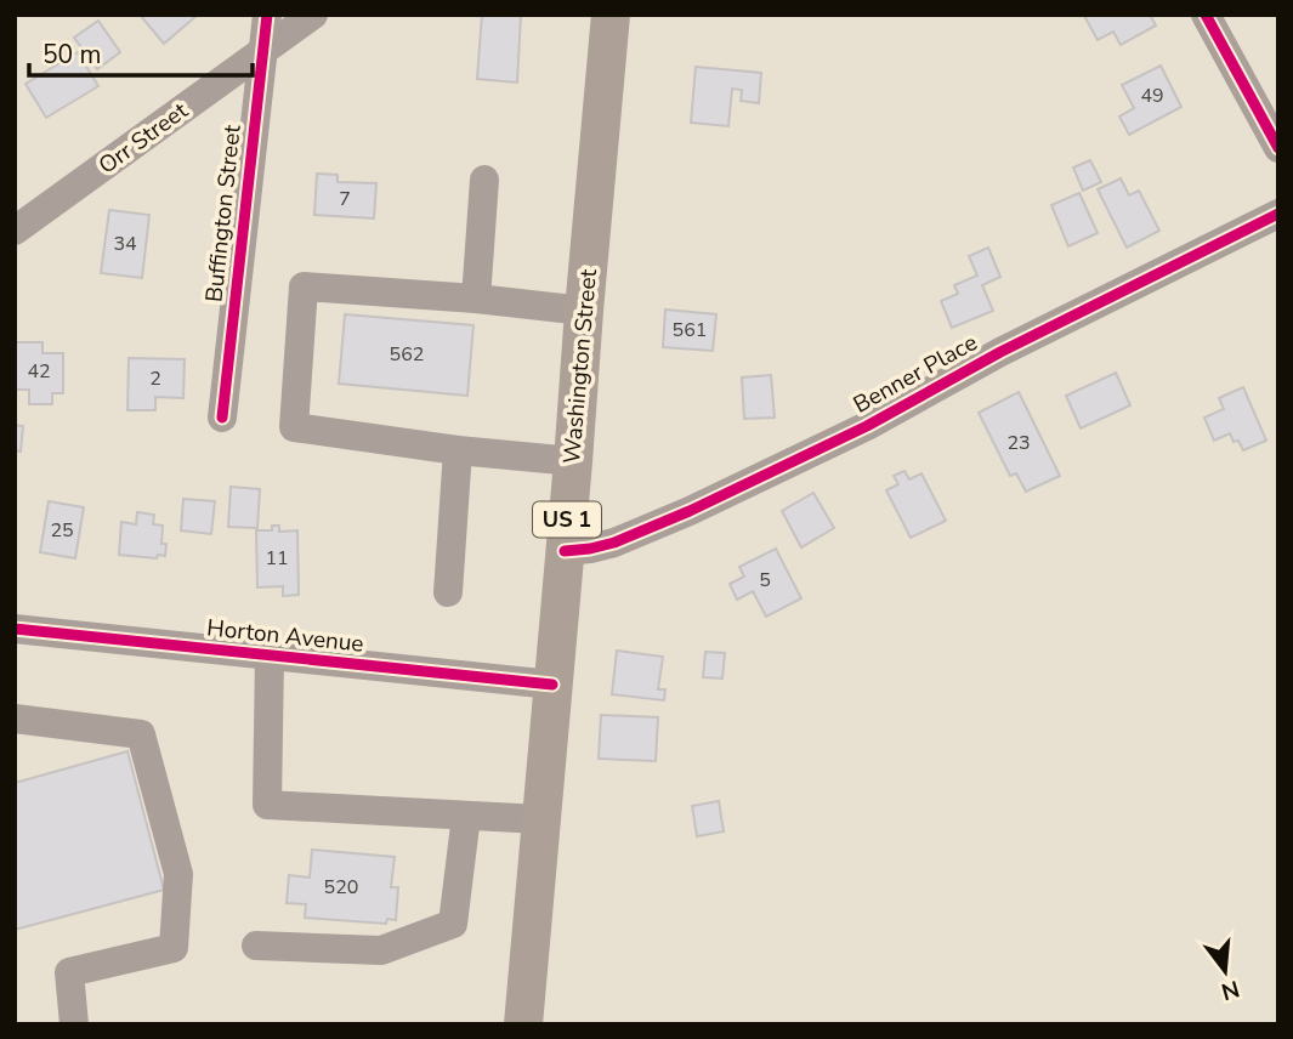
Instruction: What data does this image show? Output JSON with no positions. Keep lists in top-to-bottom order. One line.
{"streets":{"main road":["Washington Street","US 1"],"street":["Orr Street","Buffington Street","Benner Place","Horton Avenue"]},"crossings":[["Orr Street","Buffington Street"],["Washington Street","Benner Place"],["Washington Street","Horton Avenue"]],"house_numbers":["49","7","34","561","562","42","2","23","25","11","5","520"],"scale_bar":"50 m","north":"bottom"}
